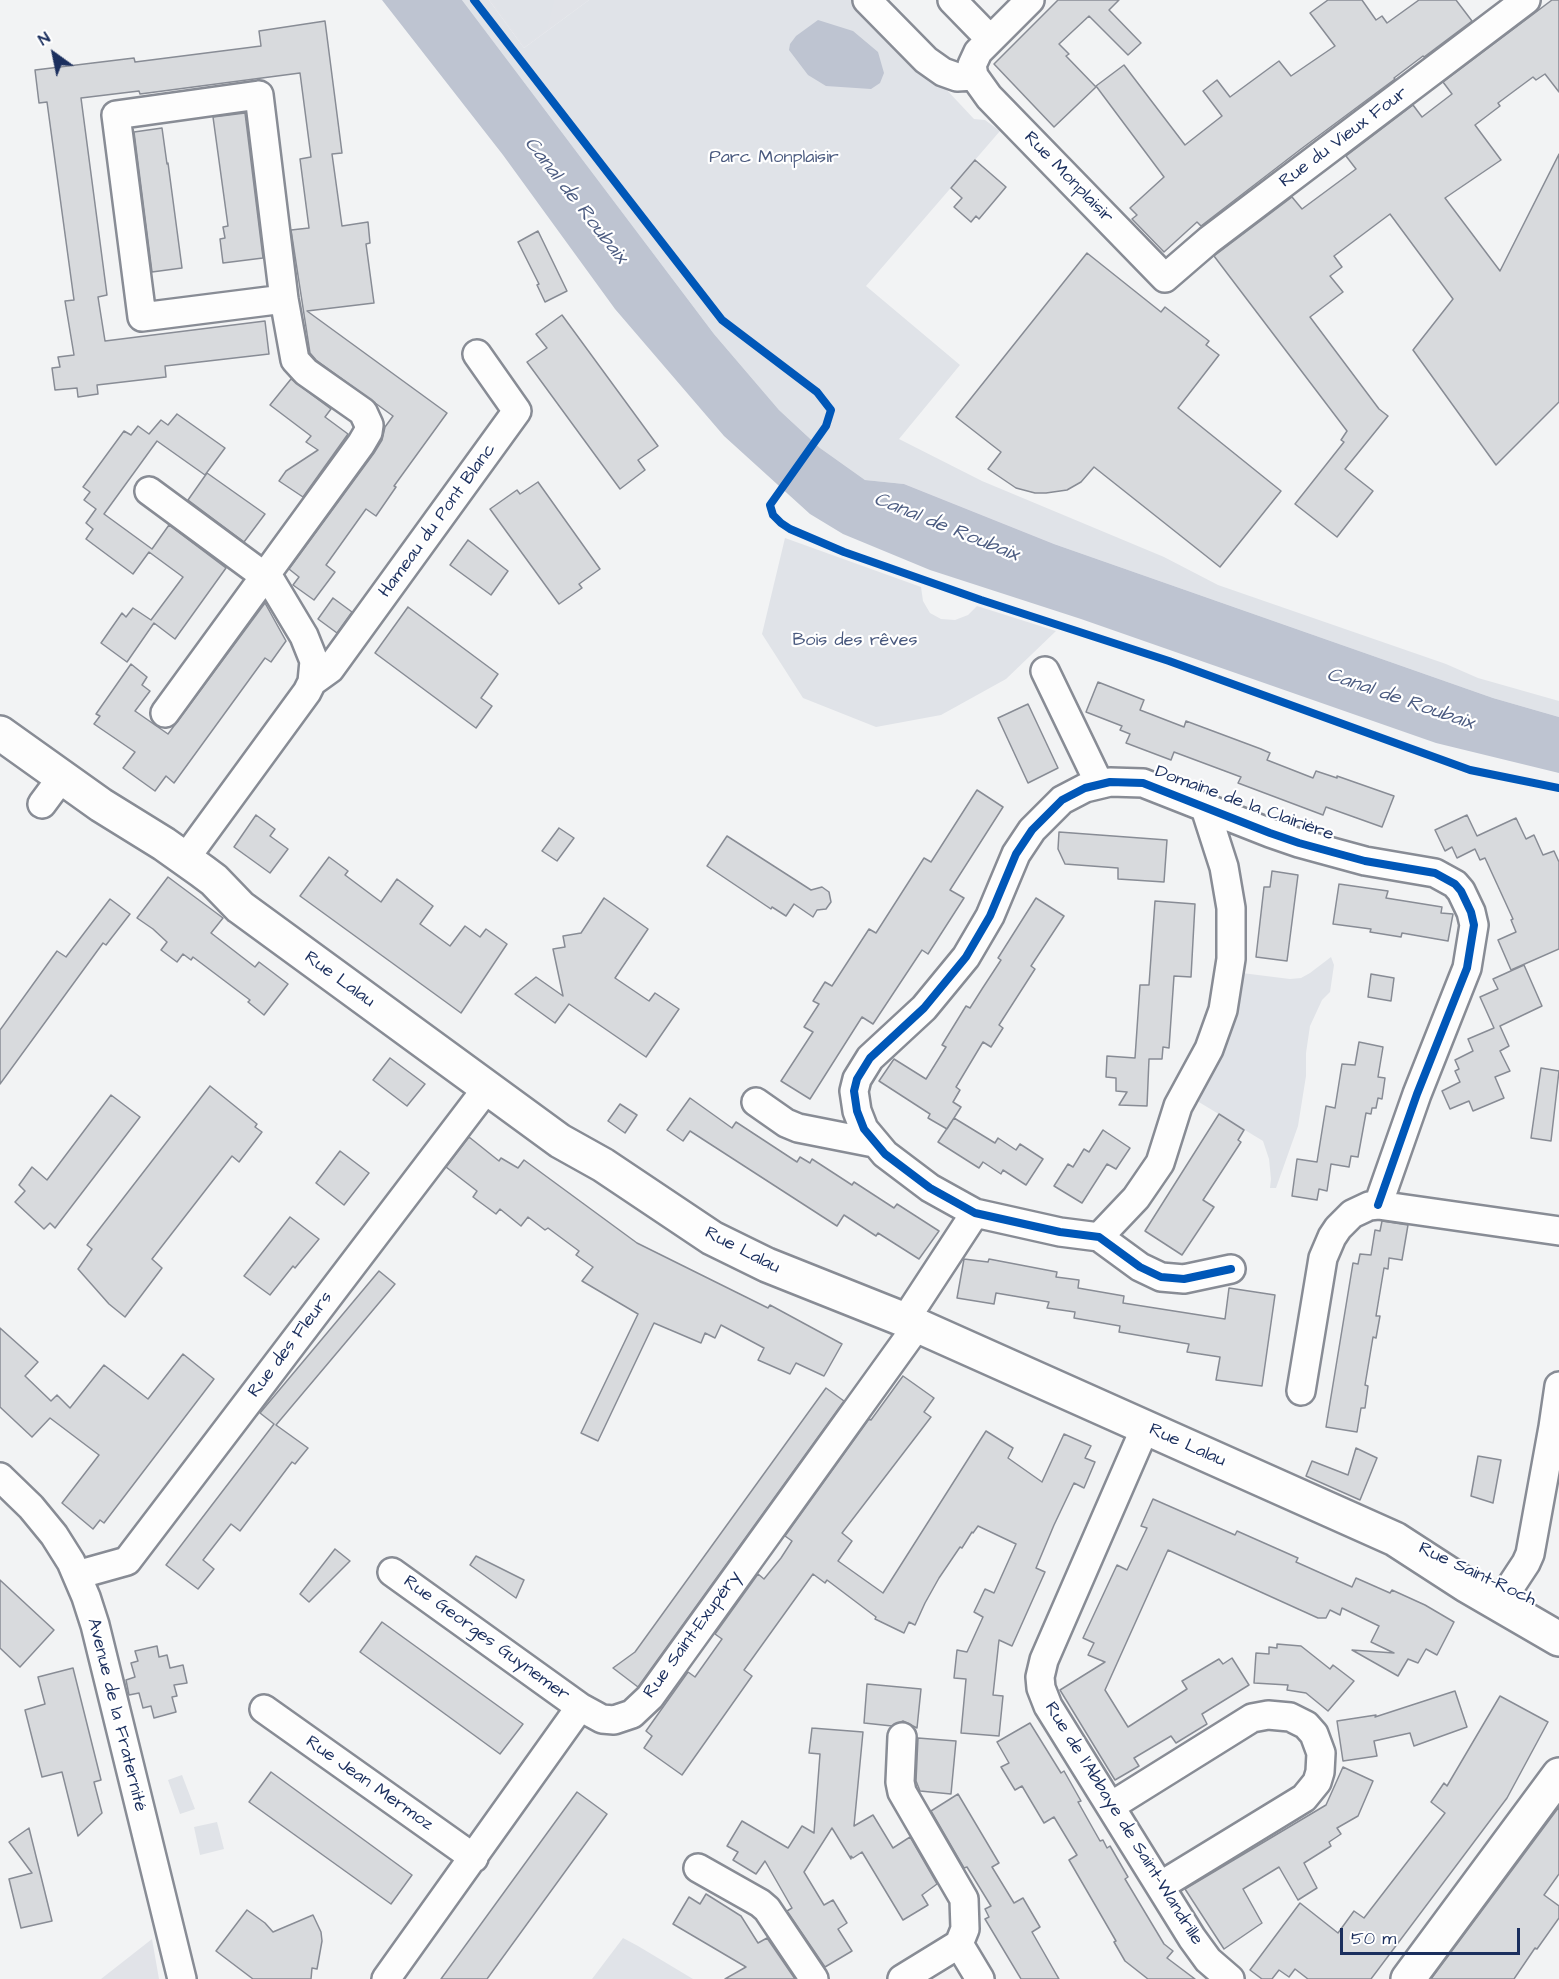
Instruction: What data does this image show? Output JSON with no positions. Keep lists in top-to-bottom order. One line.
{"streets":{"main road":["Rue Lalau","Rue Saint-Roch"],"street":["Rue du Vieux Four","Rue Monplaisir","Hameau du Pont Blanc","Domaine de la Clairière","Rue des Fleurs","Rue Saint-Exupéry","Rue Georges Guynemer","Avenue de la Fraternité","Rue Jean Mermoz","Rue de l'Abbaye de Saint-Wandrille"]},"crossings":[["Rue du Vieux Four","Rue Monplaisir"],["Hameau du Pont Blanc","Rue Lalau"],["Rue Lalau","Rue des Fleurs"],["Rue Lalau","Rue Saint-Roch"],["Rue Lalau","Rue Saint-Exupéry"],["Rue Lalau","Rue de l'Abbaye de Saint-Wandrille"],["Rue des Fleurs","Avenue de la Fraternité"],["Rue Saint-Exupéry","Rue Georges Guynemer"]],"water":["Canal de Roubaix"],"parks":["Parc Monplaisir","Bois des rêves"],"scale_bar":"50 m","north":"top left"}
